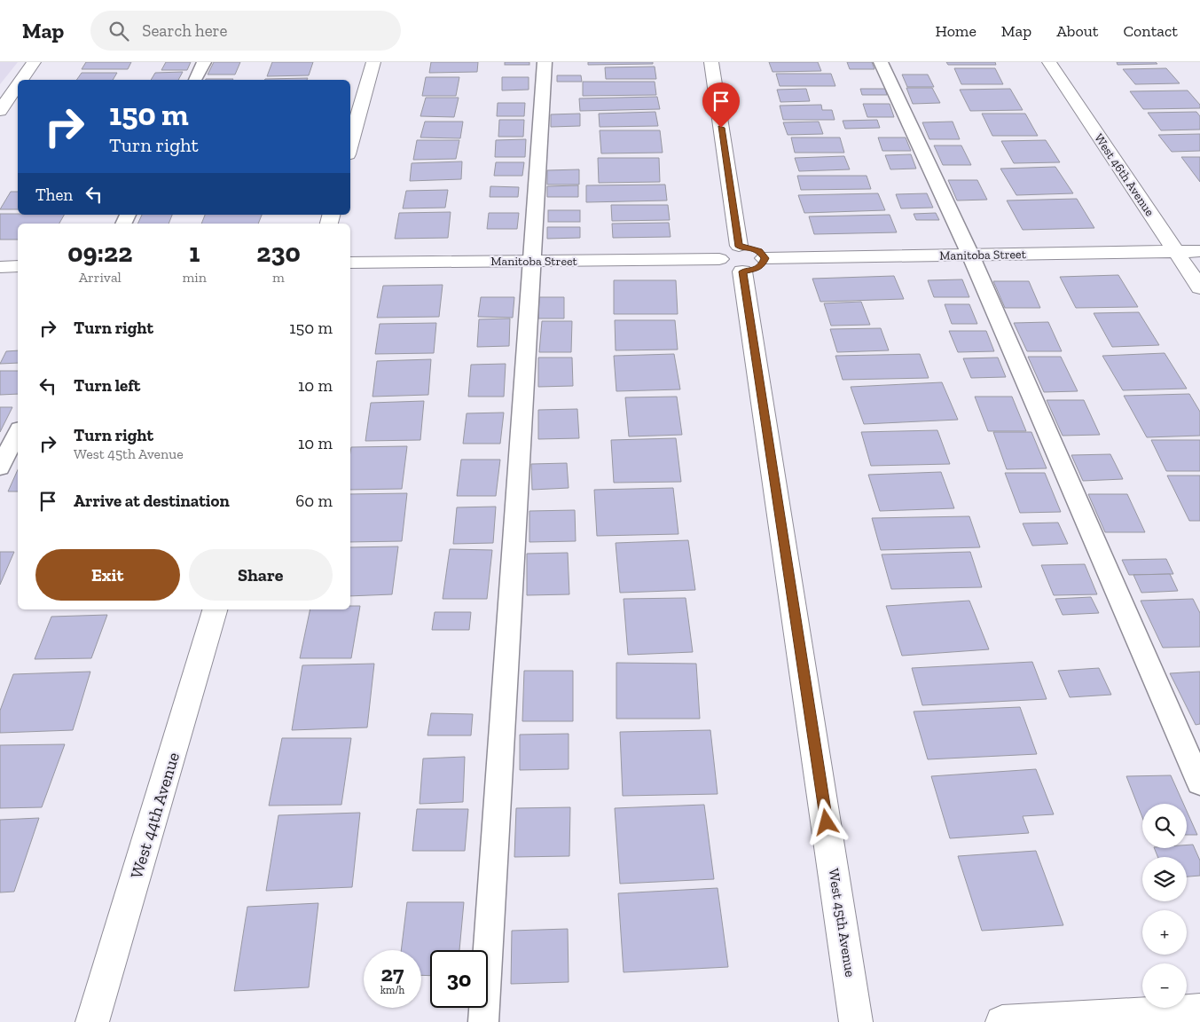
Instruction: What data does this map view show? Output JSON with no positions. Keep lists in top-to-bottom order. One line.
{"streets":{"street":["West 46th Avenue","Manitoba Street","West 44th Avenue","West 45th Avenue"]},"crossings":[["West 46th Avenue","Manitoba Street"]],"page":{"header":"Map","search":"Search here","nav":["Home","Map","About","Contact"],"turn":["150 m","Turn right"],"then":"Then","eta":["09:22","Arrival","1","min","230","m"],"list":[{"name":"Turn right","value":"150 m"},{"name":"Turn left","value":"10 m"},{"name":"Turn right","note":"West 45th Avenue","value":"10 m"},{"name":"Arrive at destination","value":"60 m"}],"buttons":["Exit","Share"],"map_buttons":["+","−"],"speed":"27 km/h","limit":"30"}}
